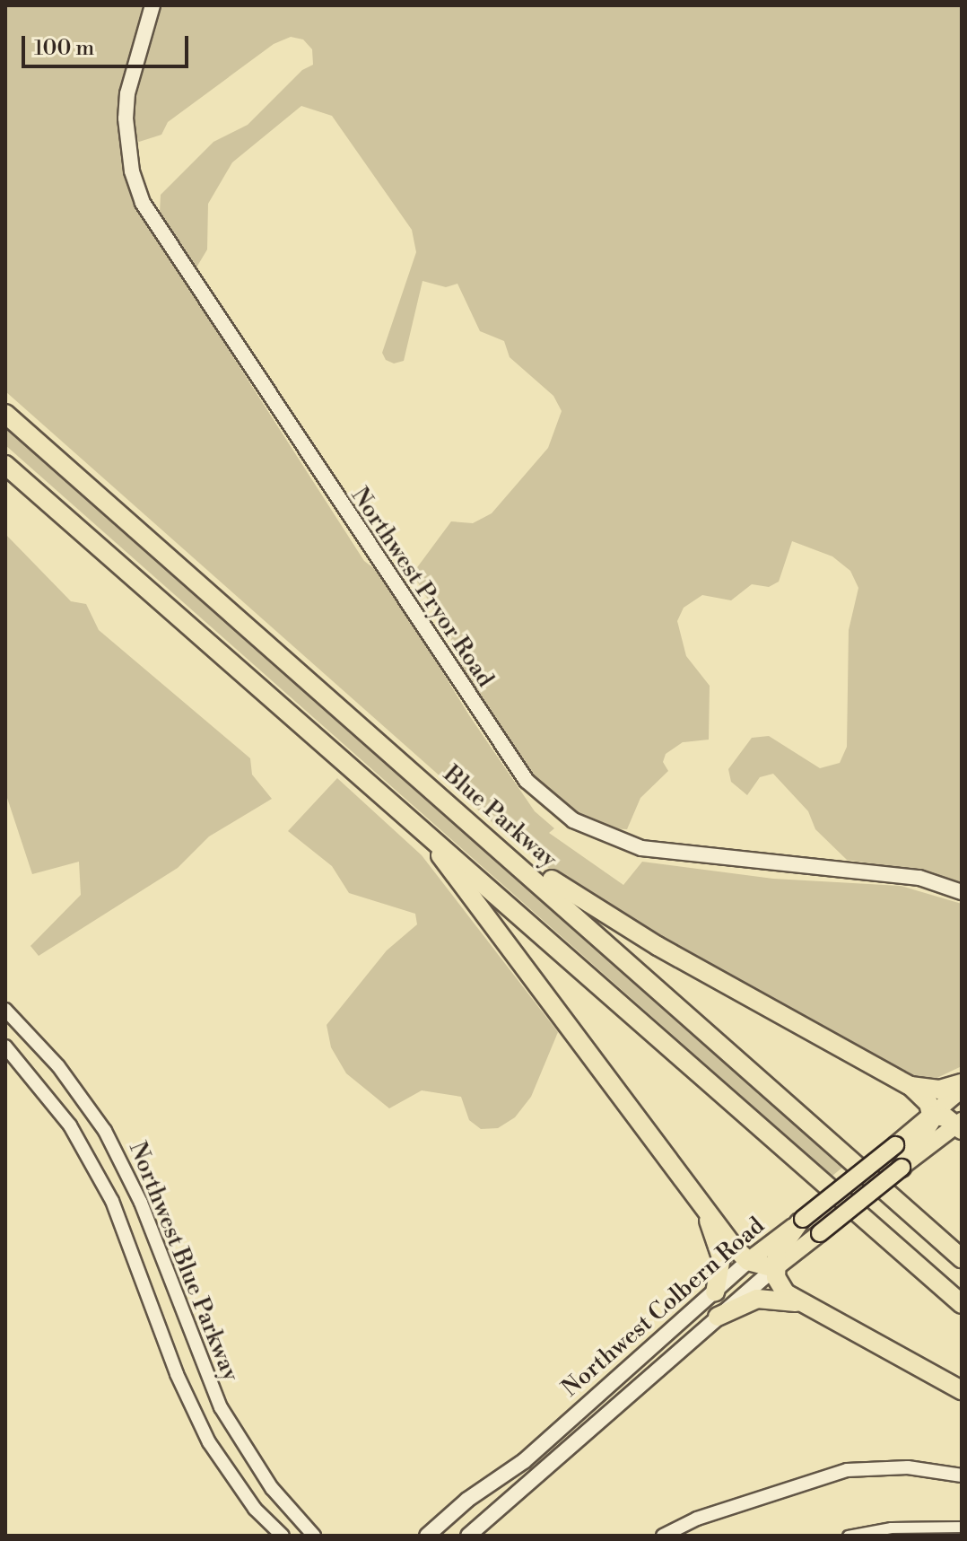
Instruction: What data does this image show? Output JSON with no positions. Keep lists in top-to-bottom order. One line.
{"streets":{"highway":["Blue Parkway"],"main road":["Northwest Pryor Road","Northwest Colbern Road"],"street":["Northwest Blue Parkway"]},"scale_bar":"100 m"}
